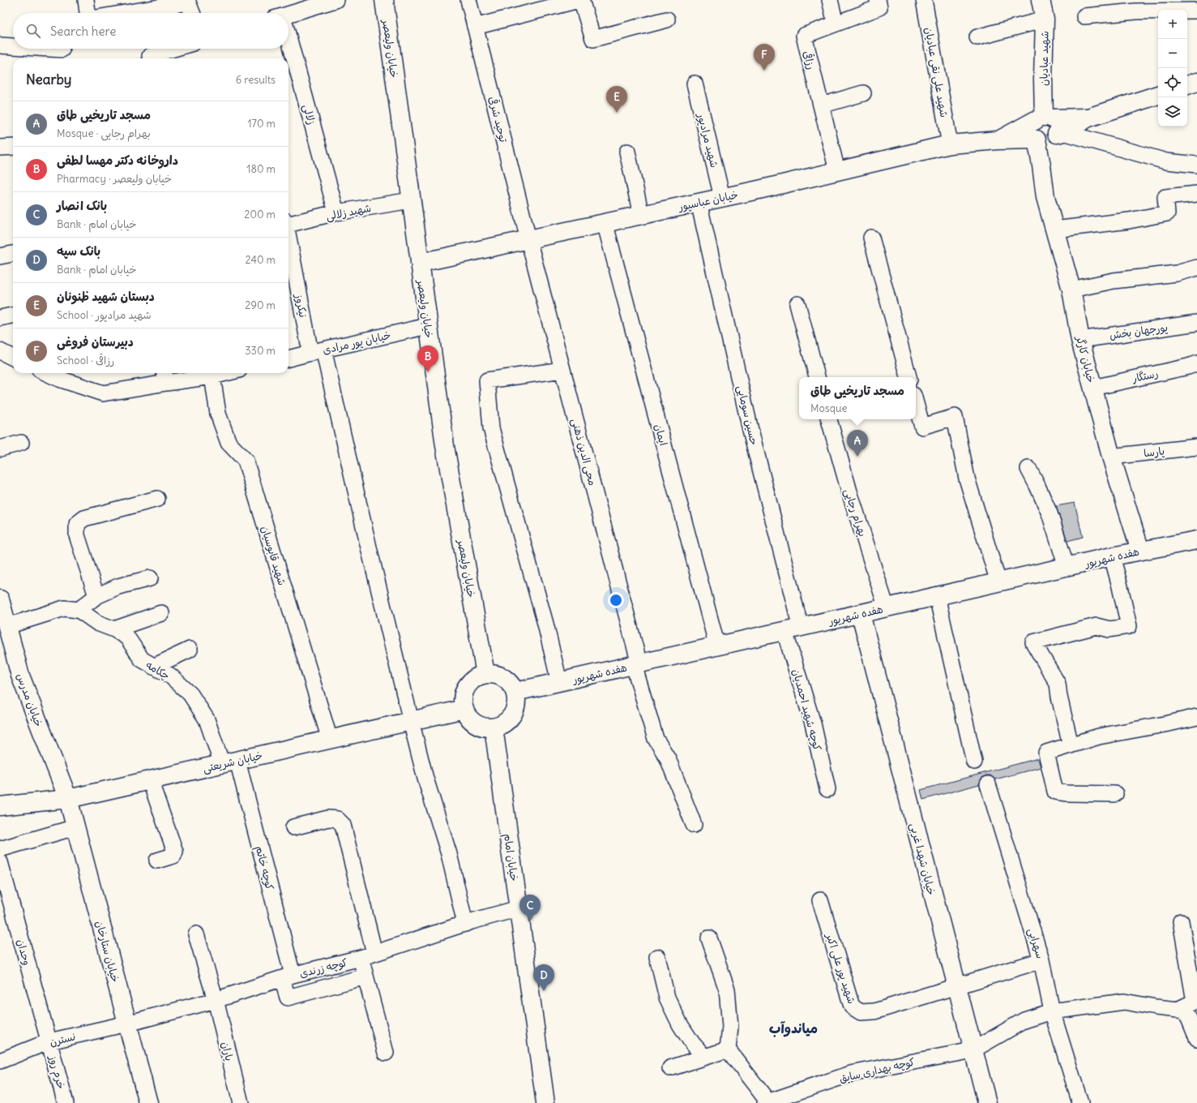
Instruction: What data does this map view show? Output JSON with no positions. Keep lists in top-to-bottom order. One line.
{"streets":{"main road":["خیابان ولیعصر","شهید عبادیان","خیابان عباسپور","خیابان کارگر","هفده شهریور","خیابان مدرس","خیابان شریعتی","خیابان امام","خیابان شهدا غربی","خیابان ستارخان"],"street":["رزاقی","شهید علی نقی عبادیان","زلالی","توحید شرقی","شهید مرادپور","شهید زلالی","نیکروز","پورجهان بخش","خیابان پور مرادی","رستگار","حسین سومایی","ایمان","محی الدین ذهنی","پارسا","بهرام رجایی","شهید قابوسیان","چکامه","کوچه شهید احمدیان","کوچه خاتم","سهرابی","وحدان","کوچه زرندی","شهید پور علی اکبر","نسترن","یاران","کوچه بهداری سابق","خرم روز"]},"crossings":[["خیابان ولیعصر","خیابان عباسپور"],["خیابان ولیعصر","شهید زلالی"],["خیابان ولیعصر","خیابان پور مرادی"],["خیابان ولیعصر","هفده شهریور"],["خیابان ولیعصر","خیابان شریعتی"],["خیابان ولیعصر","خیابان امام"],["شهید عبادیان","خیابان عباسپور"],["شهید عبادیان","خیابان کارگر"],["رزاقی","خیابان عباسپور"],["شهید علی نقی عبادیان","خیابان عباسپور"],["زلالی","شهید زلالی"],["توحید شرقی","خیابان عباسپور"],["توحید شرقی","محی الدین ذهنی"],["شهید مرادپور","خیابان عباسپور"],["خیابان عباسپور","خیابان کارگر"],["خیابان عباسپور","حسین سومایی"],["خیابان عباسپور","ایمان"],["خیابان عباسپور","محی الدین ذهنی"],["نیکروز","خیابان پور مرادی"],["نیکروز","خیابان شریعتی"],["نیکروز","کوچه زرندی"],["پورجهان بخش","خیابان کارگر"],["خیابان کارگر","رستگار"],["خیابان کارگر","پارسا"],["خیابان کارگر","هفده شهریور"],["حسین سومایی","هفده شهریور"],["حسین سومایی","کوچه شهید احمدیان"],["ایمان","هفده شهریور"],["محی الدین ذهنی","هفده شهریور"],["بهرام رجایی","هفده شهریور"],["شهید قابوسیان","خیابان شریعتی"],["هفده شهریور","کوچه شهید احمدیان"],["هفده شهریور","خیابان شریعتی"],["هفده شهریور","خیابان امام"],["هفده شهریور","خیابان شهدا غربی"],["چکامه","خیابان شریعتی"],["چکامه","کوچه خاتم"],["خیابان مدرس","خیابان شریعتی"],["خیابان مدرس","خیابان ستارخان"],["خیابان شریعتی","خیابان امام"],["خیابان شریعتی","کوچه خاتم"],["خیابان شریعتی","خیابان ستارخان"],["خیابان امام","کوچه زرندی"],["خیابان شهدا غربی","شهید پور علی اکبر"],["خیابان شهدا غربی","کوچه بهداری سابق"],["کوچه خاتم","کوچه زرندی"],["سهرابی","شهید پور علی اکبر"],["سهرابی","کوچه بهداری سابق"],["خیابان ستارخان","کوچه زرندی"],["خیابان ستارخان","نسترن"],["وحدان","نسترن"],["وحدان","خرم روز"],["کوچه زرندی","نسترن"],["کوچه زرندی","یاران"],["نسترن","خرم روز"]],"districts":["میاندوآب"],"page":{"map_buttons":["+","−"],"search":"Search here","pins":["F","E","B","A","C","D"],"heading":["Nearby","6 results"],"list":[{"mark":"A","name":"مسجد تاریخیی طاق","note":"Mosque · بهرام رجایی","value":"170 m"},{"mark":"B","name":"داروخانه دکتر مهسا لطفی","note":"Pharmacy · خیابان ولیعصر","value":"180 m"},{"mark":"C","name":"بانک انصار","note":"Bank · خیابان امام","value":"200 m"},{"mark":"D","name":"بانک سپه","note":"Bank · خیابان امام","value":"240 m"},{"mark":"E","name":"دبستان شهید ظنونان","note":"School · شهید مرادپور","value":"290 m"},{"mark":"F","name":"دبیرستان فروغی","note":"School · رزاقی","value":"330 m"}],"popup":["مسجد تاریخیی طاق","Mosque"]}}
